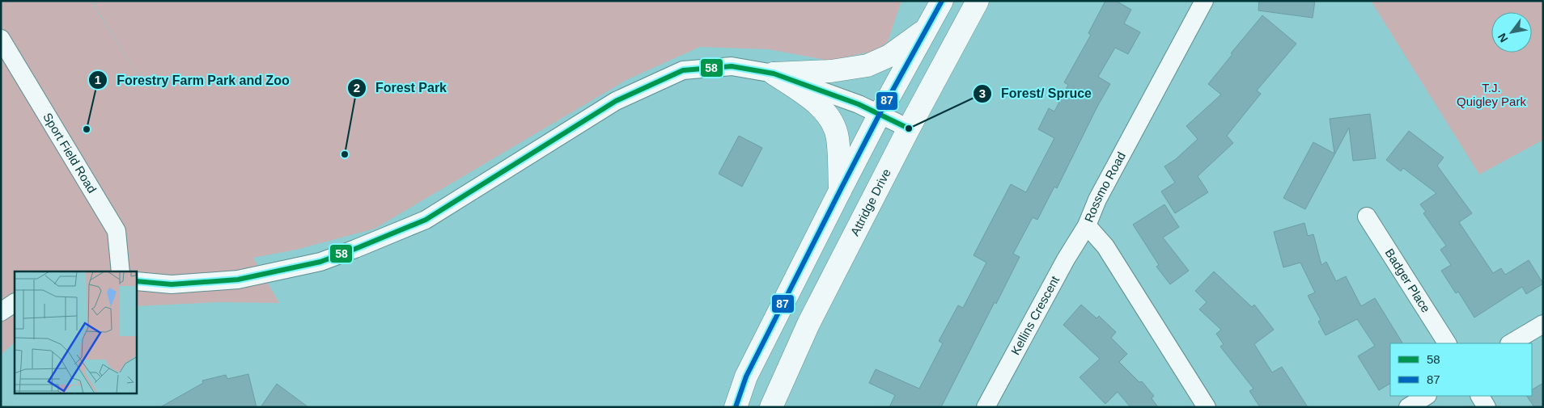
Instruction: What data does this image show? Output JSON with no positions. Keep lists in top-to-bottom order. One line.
{"streets":{"main road":["Attridge Drive"],"street":["Sport Field Road","Rossmo Road","Badger Place","Kellins Crescent"]},"crossings":[["Rossmo Road","Kellins Crescent"]],"parks":["T.J. Quigley Park"],"places":["Forest/ Spruce","Forestry Farm Park and Zoo","Forest Park"],"lines":["transit line 87","transit line 58"],"legend":["58","87"],"north":"bottom left"}
